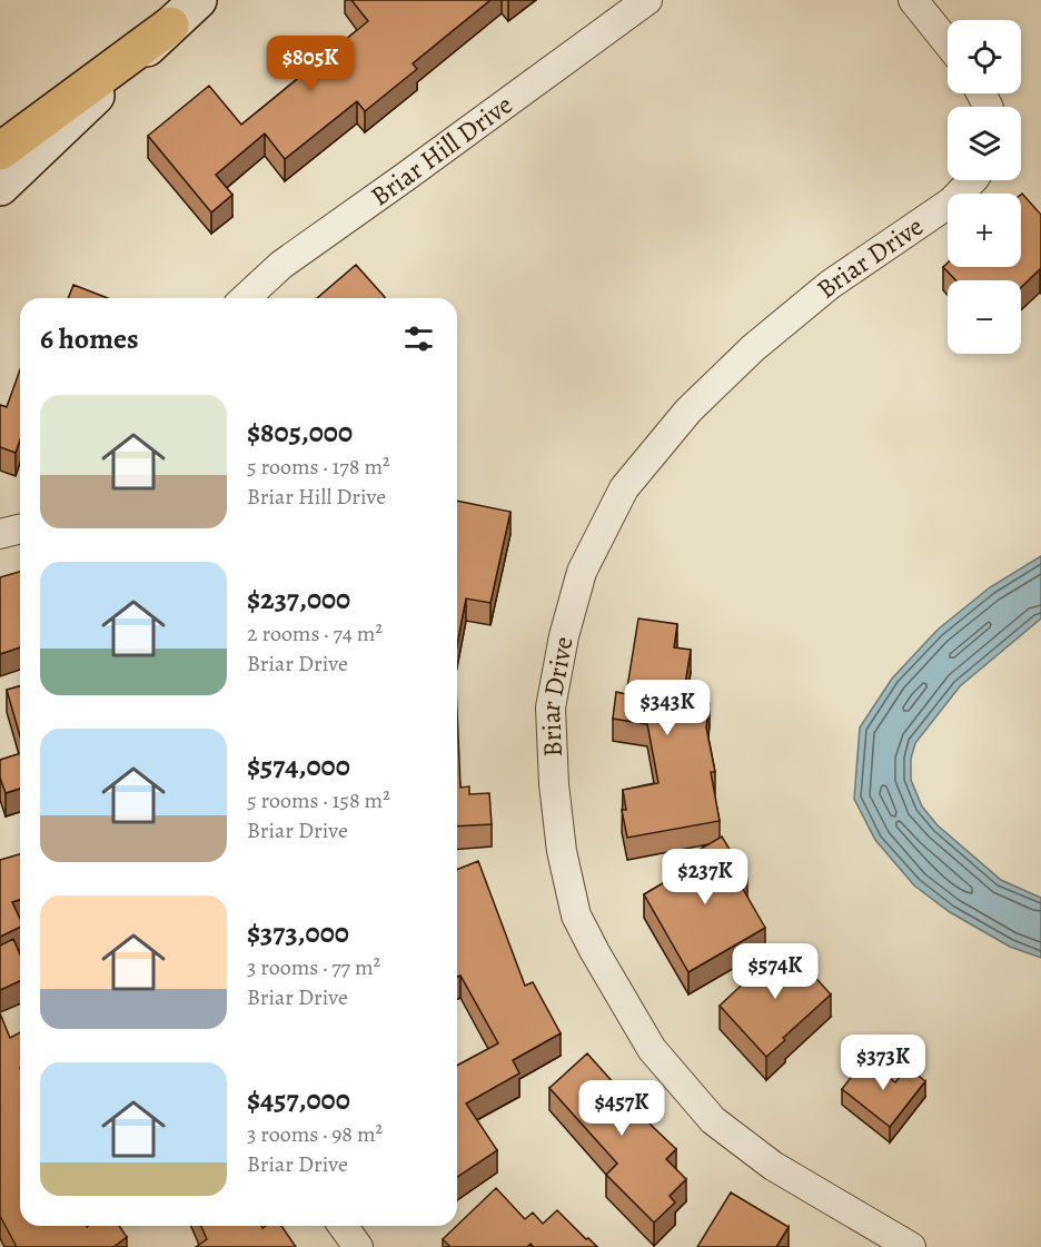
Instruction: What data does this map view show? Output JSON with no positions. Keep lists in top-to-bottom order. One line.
{"streets":{"street":["Briar Hill Drive","Briar Drive"]},"page":{"map_buttons":["+","−"],"price":["$805K","$343K","$237K","$574K","$373K","$457K"],"heading":"6 homes","list":[{"name":"$805,000","note":"5 rooms · 178 m² · Briar Hill Drive"},{"name":"$237,000","note":"2 rooms · 74 m² · Briar Drive"},{"name":"$574,000","note":"5 rooms · 158 m² · Briar Drive"},{"name":"$373,000","note":"3 rooms · 77 m² · Briar Drive"},{"name":"$457,000","note":"3 rooms · 98 m² · Briar Drive"}]}}
